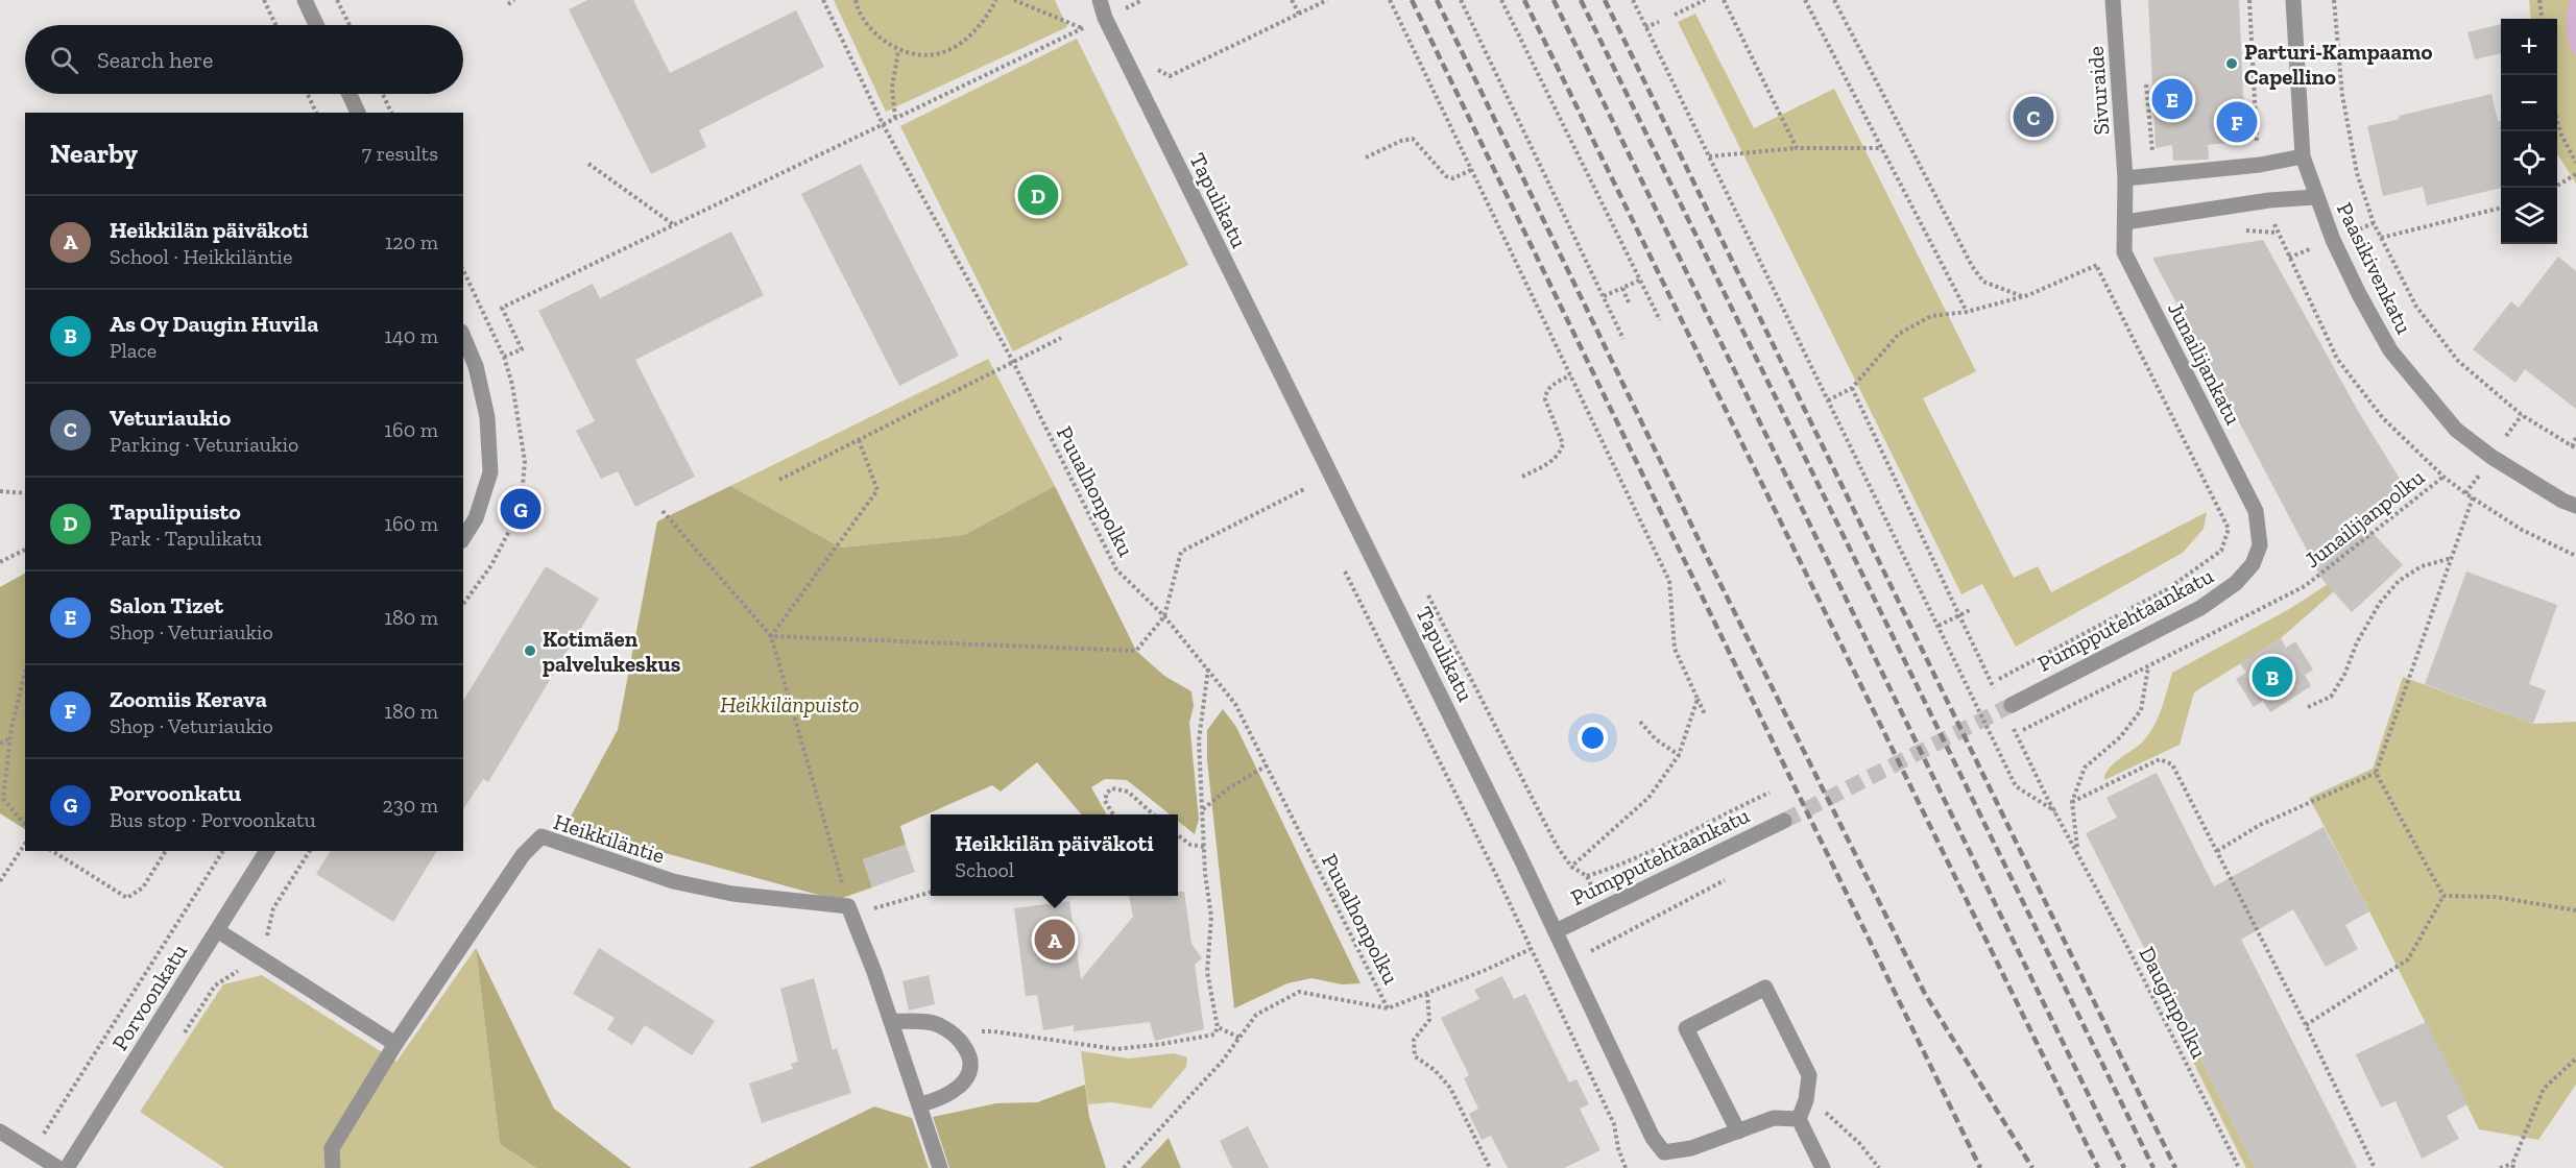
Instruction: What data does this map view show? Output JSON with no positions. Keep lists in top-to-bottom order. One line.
{"streets":{"street":["Sivuraide","Tapulikatu","Paasikivenkatu","Junailijankatu","Pumpputehtaankatu","Heikkiläntie","Porvoonkatu"],"path":["Puualhonpolku","Junailijanpolku","Dauginpolku"]},"crossings":[["Sivuraide","Junailijankatu"],["Tapulikatu","Pumpputehtaankatu"],["Junailijankatu","Pumpputehtaankatu"]],"parks":["Heikkilänpuisto"],"places":["Parturi-Kampaamo Capellino","Kotimäen palvelukeskus"],"page":{"map_buttons":["+","−"],"search":"Search here","pins":["E","C","F","D","G","B","A"],"heading":["Nearby","7 results"],"list":[{"mark":"A","name":"Heikkilän päiväkoti","note":"School · Heikkiläntie","value":"120 m"},{"mark":"B","name":"As Oy Daugin Huvila","note":"Place","value":"140 m"},{"mark":"C","name":"Veturiaukio","note":"Parking · Veturiaukio","value":"160 m"},{"mark":"D","name":"Tapulipuisto","note":"Park · Tapulikatu","value":"160 m"},{"mark":"E","name":"Salon Tizet","note":"Shop · Veturiaukio","value":"180 m"},{"mark":"F","name":"Zoomiis Kerava","note":"Shop · Veturiaukio","value":"180 m"},{"mark":"G","name":"Porvoonkatu","note":"Bus stop · Porvoonkatu","value":"230 m"}],"popup":["Heikkilän päiväkoti","School"]}}
